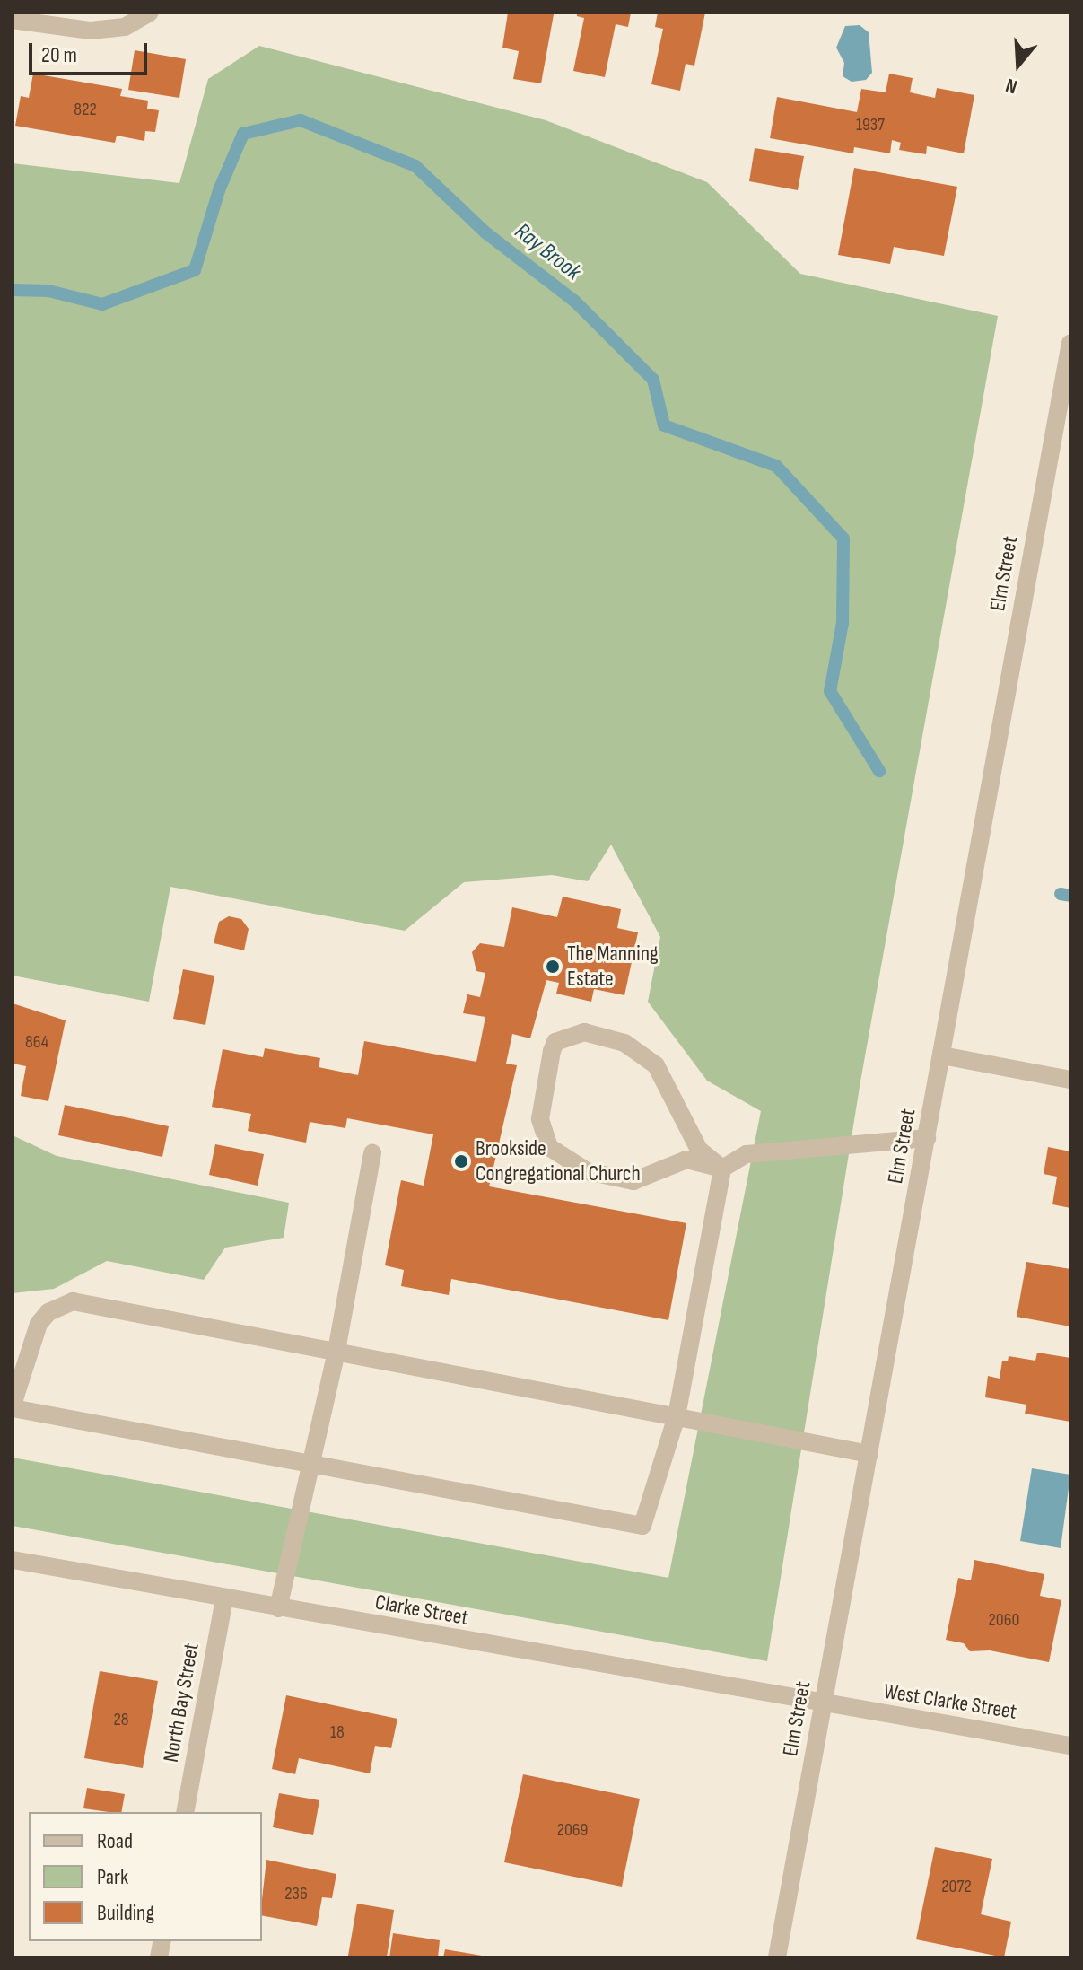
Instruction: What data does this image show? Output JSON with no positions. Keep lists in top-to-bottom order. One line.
{"streets":{"street":["Elm Street","Clarke Street","West Clarke Street","North Bay Street"]},"crossings":[["Elm Street","Clarke Street"],["Elm Street","West Clarke Street"],["Clarke Street","West Clarke Street"],["Clarke Street","North Bay Street"]],"water":["Ray Brook"],"places":["The Manning Estate","Brookside Congregational Church"],"house_numbers":["822","1937","864","2060","28","18","2069","2072","236"],"legend":["Road","Park","Building"],"scale_bar":"20 m","north":"bottom"}
